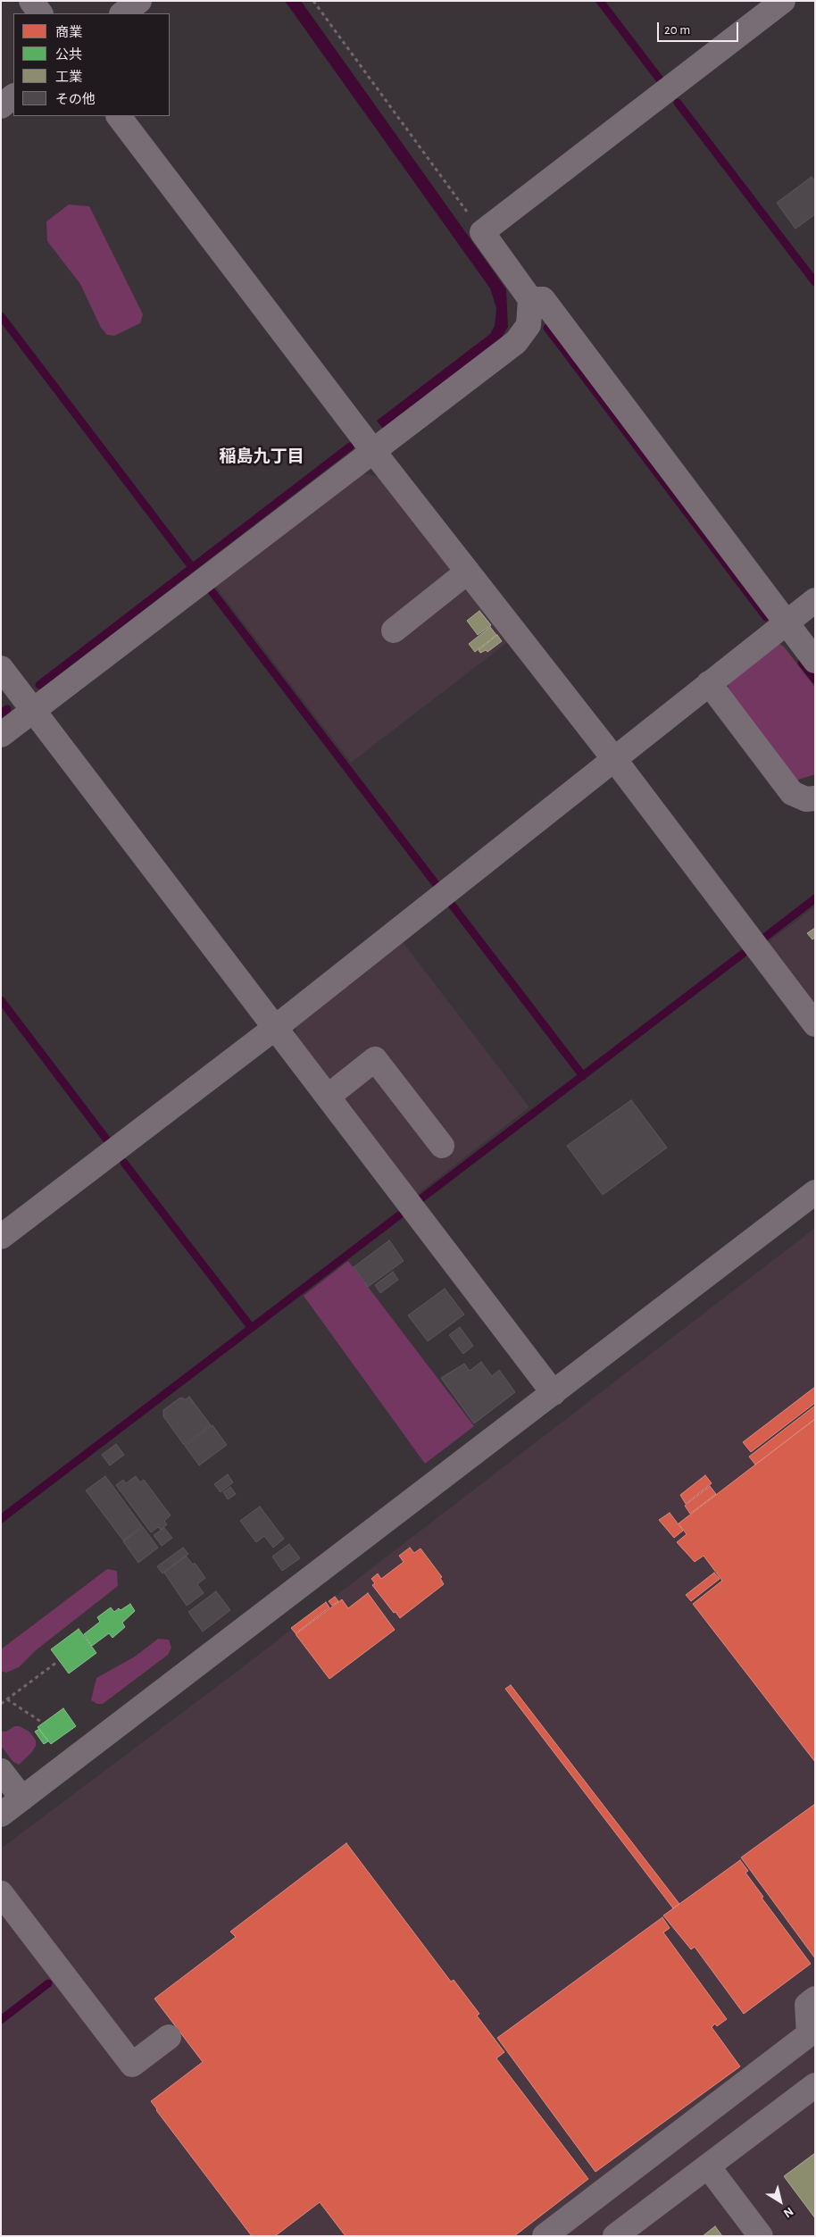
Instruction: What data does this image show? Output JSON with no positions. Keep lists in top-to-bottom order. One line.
{"districts":["稲島九丁目"],"legend":["商業","公共","工業","その他"],"scale_bar":"20 m","north":"bottom right"}
